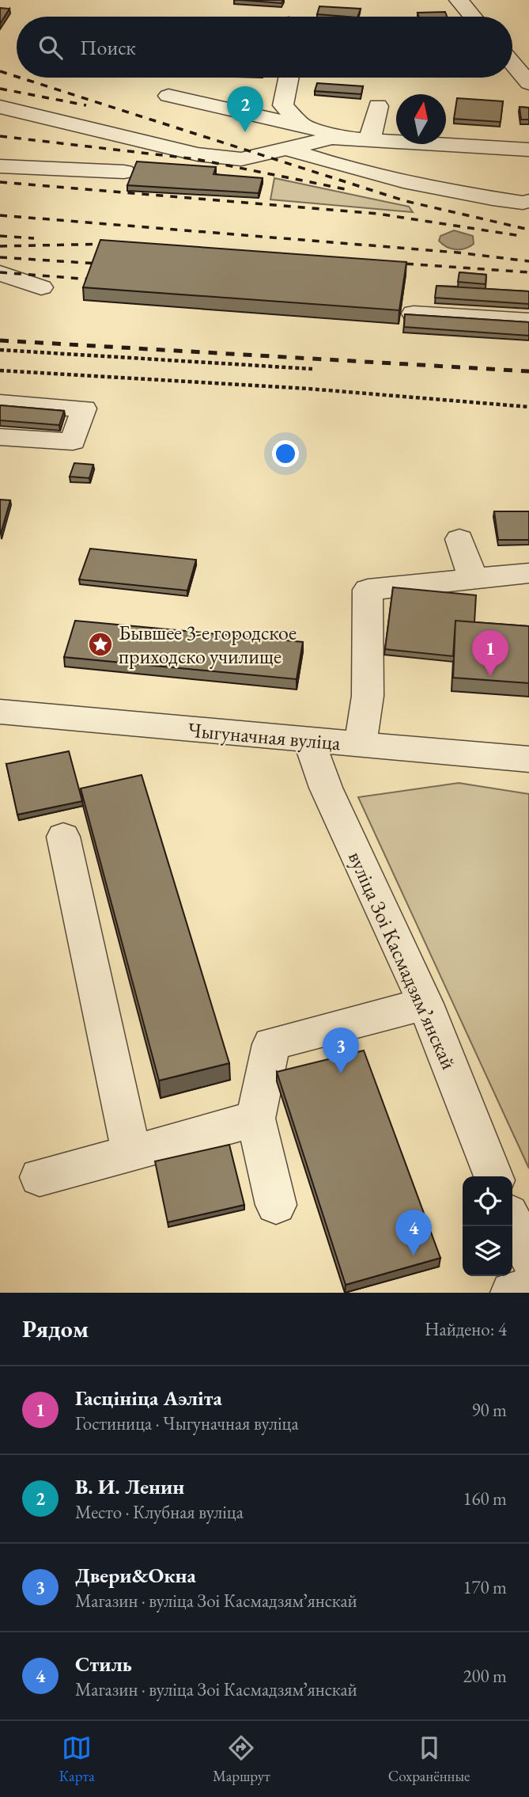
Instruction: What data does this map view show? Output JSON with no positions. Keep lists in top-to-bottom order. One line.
{"streets":{"street":["Чыгуначная вуліца","вуліца Зоі Касмадзямʼянскай"]},"crossings":[["Чыгуначная вуліца","вуліца Зоі Касмадзямʼянскай"]],"places":{"place":["Бывшее 3-е городское приходско училище"]},"north":"top","page":{"search":"Поиск","pins":["2","1","3","4"],"heading":["Рядом","Найдено: 4"],"list":[{"mark":"1","name":"Гасцініца Аэліта","note":"Гостиница · Чыгуначная вуліца","value":"90 m"},{"mark":"2","name":"В. И. Ленин","note":"Место · Клубная вуліца","value":"160 m"},{"mark":"3","name":"Двери&Окна","note":"Магазин · вуліца Зоі Касмадзямʼянскай","value":"170 m"},{"mark":"4","name":"Стиль","note":"Магазин · вуліца Зоі Касмадзямʼянскай","value":"200 m"}],"nav":["Карта","Маршрут","Сохранённые"]}}
